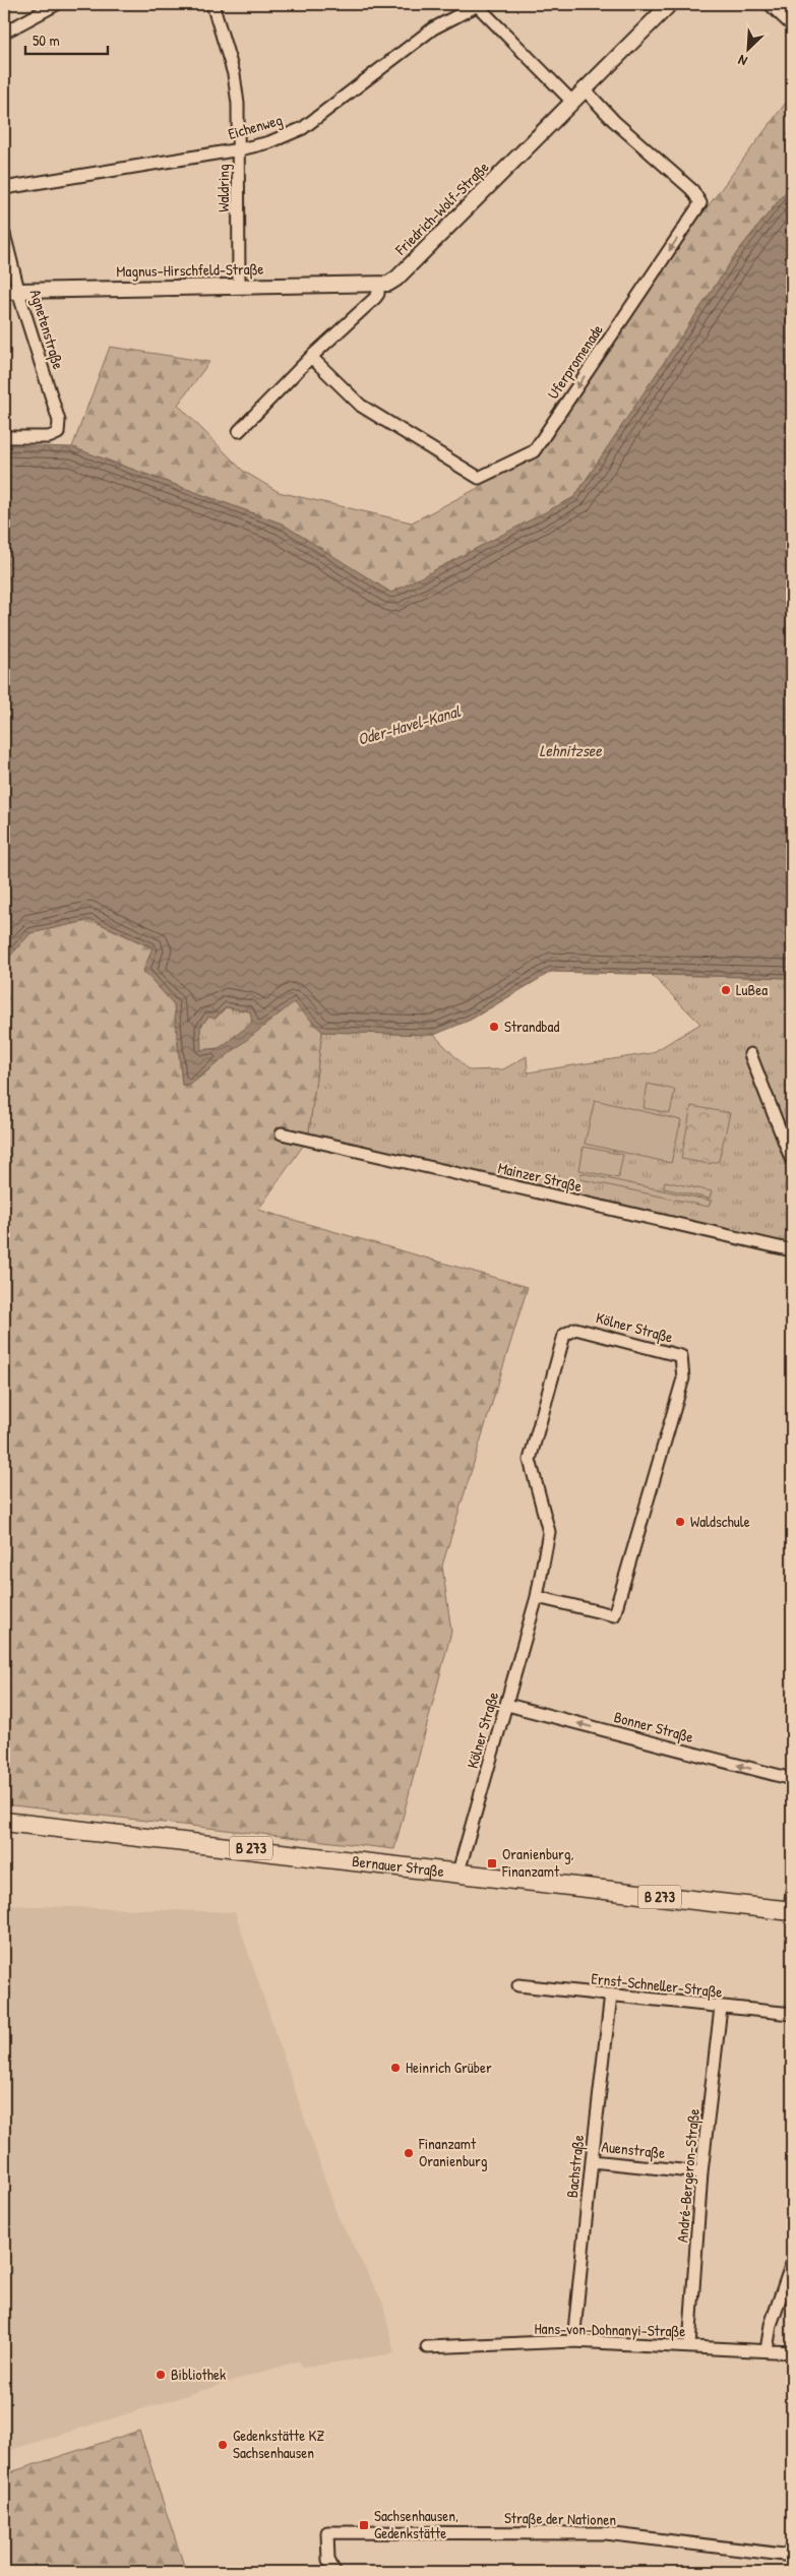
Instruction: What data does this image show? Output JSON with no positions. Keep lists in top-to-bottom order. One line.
{"streets":{"main road":["B 273","Bernauer Straße"],"street":["Eichenweg","Waldring","Friedrich-Wolf-Straße","Magnus-Hirschfeld-Straße","Agnetenstraße","Uferpromenade","Mainzer Straße","Kölner Straße","Bonner Straße","Ernst-Schneller-Straße","Auenstraße","Bachstraße","André-Bergeron-Straße","Hans-von-Dohnanyi-Straße","Straße der Nationen"]},"crossings":[["Eichenweg","Waldring"],["Waldring","Magnus-Hirschfeld-Straße"],["Friedrich-Wolf-Straße","Magnus-Hirschfeld-Straße"],["Friedrich-Wolf-Straße","Uferpromenade"],["Magnus-Hirschfeld-Straße","Agnetenstraße"],["Kölner Straße","Bonner Straße"],["Kölner Straße","Bernauer Straße"],["Ernst-Schneller-Straße","Bachstraße"],["Ernst-Schneller-Straße","André-Bergeron-Straße"],["Auenstraße","Bachstraße"],["Auenstraße","André-Bergeron-Straße"],["Bachstraße","Hans-von-Dohnanyi-Straße"],["André-Bergeron-Straße","Hans-von-Dohnanyi-Straße"]],"one_way":["Bonner Straße"],"water":["Oder-Havel-Kanal","Lehnitzsee"],"places":{"other":["LuBea","Strandbad","Waldschule","Heinrich Grüber","Finanzamt Oranienburg","Bibliothek","Gedenkstätte KZ Sachsenhausen"],"transit":["Oranienburg, Finanzamt","Sachsenhausen, Gedenkstätte"]},"scale_bar":"50 m","north":"bottom left"}
